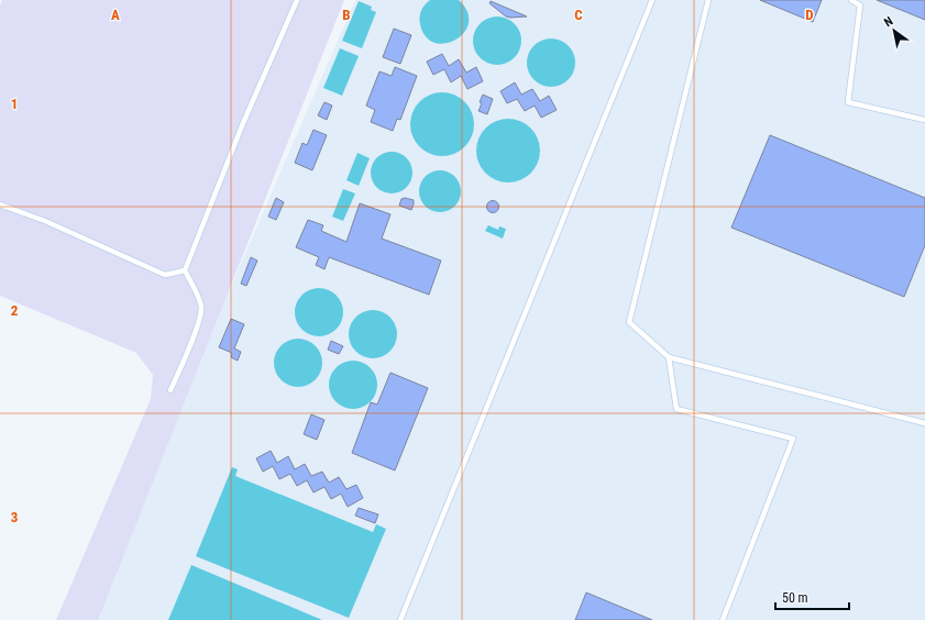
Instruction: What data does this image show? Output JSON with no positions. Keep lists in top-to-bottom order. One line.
{"scale_bar":"50 m","north":"top left","grid":{"columns":["A","B","C","D"],"rows":["1","2","3"]}}
